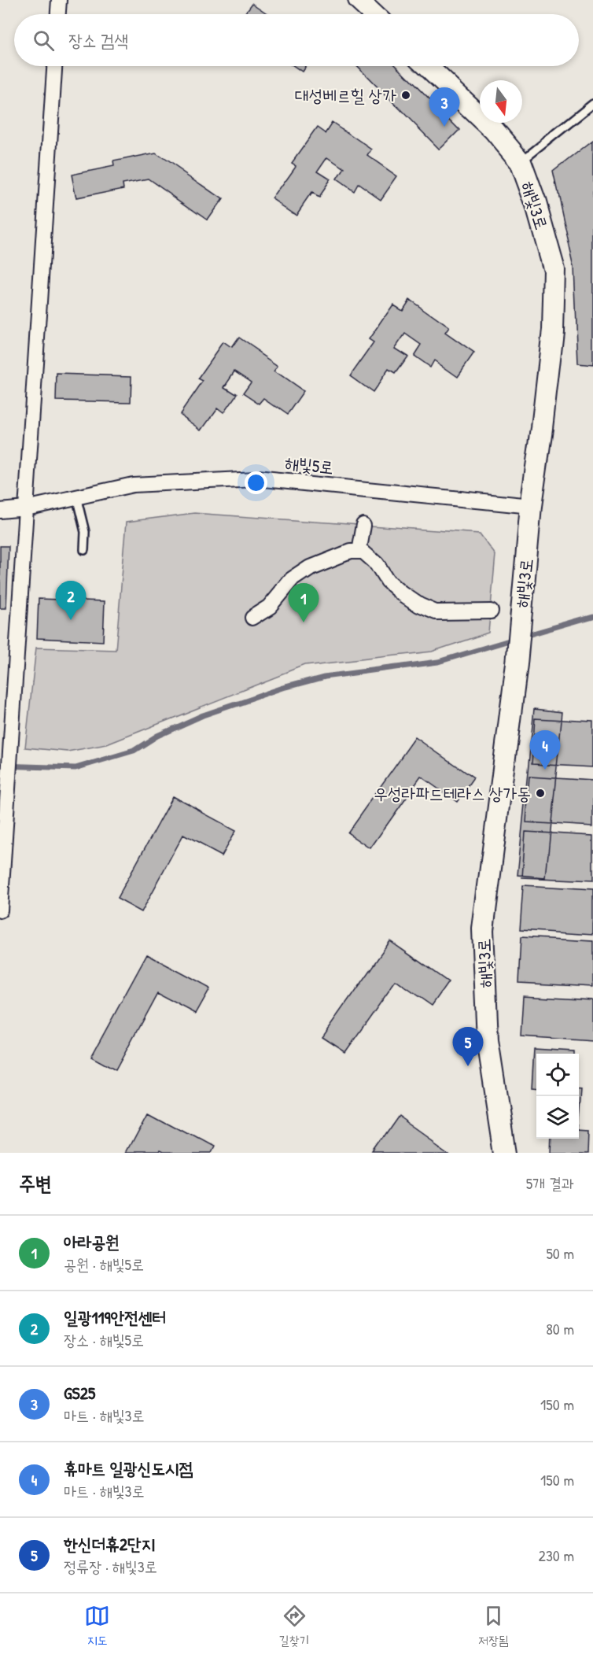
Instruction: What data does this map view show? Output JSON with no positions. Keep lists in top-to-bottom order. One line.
{"streets":{"street":["해빛3로","해빛5로"]},"crossings":[["해빛3로","해빛5로"]],"places":["대성베르힐 상가","우성라파드테라스 상가동"],"north":"bottom","page":{"search":"장소 검색","pins":["3","2","1","4","5"],"heading":["주변","5개 결과"],"list":[{"mark":"1","name":"아라공원","note":"공원 · 해빛5로","value":"50 m"},{"mark":"2","name":"일광119안전센터","note":"장소 · 해빛5로","value":"80 m"},{"mark":"3","name":"GS25","note":"마트 · 해빛3로","value":"150 m"},{"mark":"4","name":"휴마트 일광신도시점","note":"마트 · 해빛3로","value":"150 m"},{"mark":"5","name":"한신더휴2단지","note":"정류장 · 해빛3로","value":"230 m"}],"nav":["지도","길찾기","저장됨"]}}
